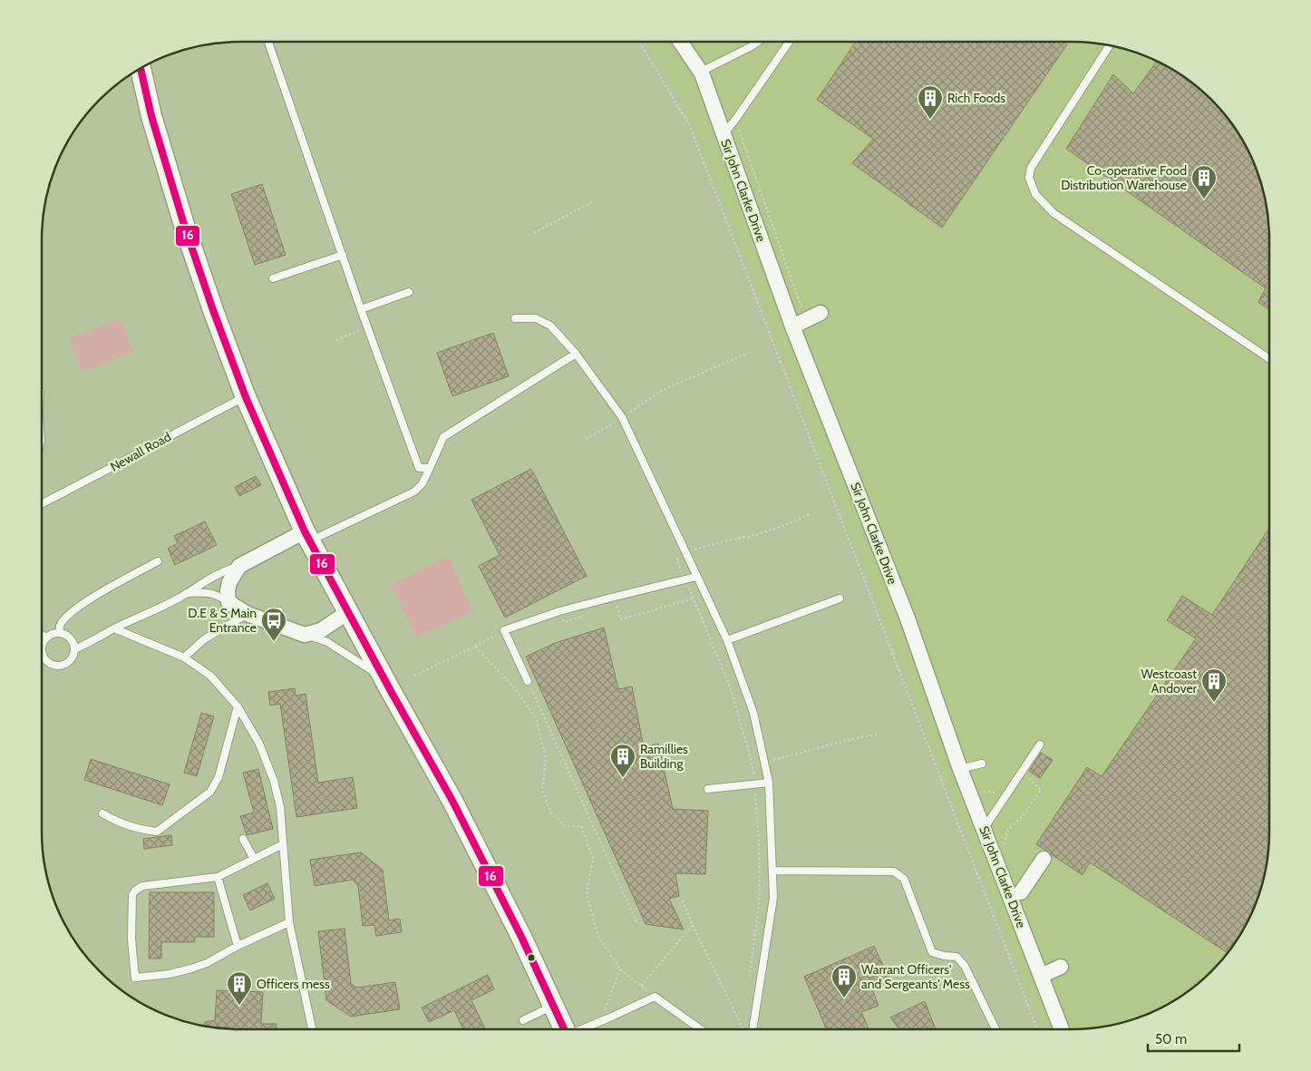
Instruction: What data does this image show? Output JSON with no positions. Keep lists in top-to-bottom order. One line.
{"streets":{"street":["Sir John Clarke Drive"],"lane":["Newall Road"]},"places":{"building":["Rich Foods","Co-operative Food Distribution Warehouse","Westcoast Andover","Ramillies Building","Warrant Officers' and Sergeants' Mess","Officers mess"],"bus stop":["D.E & S Main Entrance"]},"lines":["transit line 16"],"scale_bar":"50 m"}
